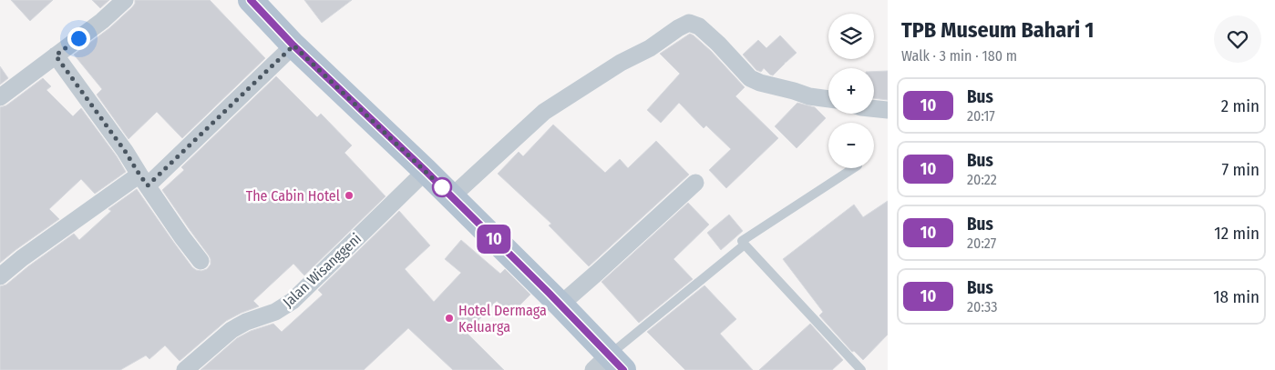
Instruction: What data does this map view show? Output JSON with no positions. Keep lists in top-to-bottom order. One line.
{"streets":{"street":["Jalan Wisanggeni"]},"places":["The Cabin Hotel","Hotel Dermaga Keluarga"],"lines":["bus line 10"],"page":{"on_map":"10","heading":["TPB Museum Bahari 1","Walk · 3 min · 180 m"],"map_buttons":["+","−"],"list":[{"mark":"10","name":"Bus","note":"20:17","value":"2 min"},{"mark":"10","name":"Bus","note":"20:22","value":"7 min"},{"mark":"10","name":"Bus","note":"20:27","value":"12 min"},{"mark":"10","name":"Bus","note":"20:33","value":"18 min"}]}}
